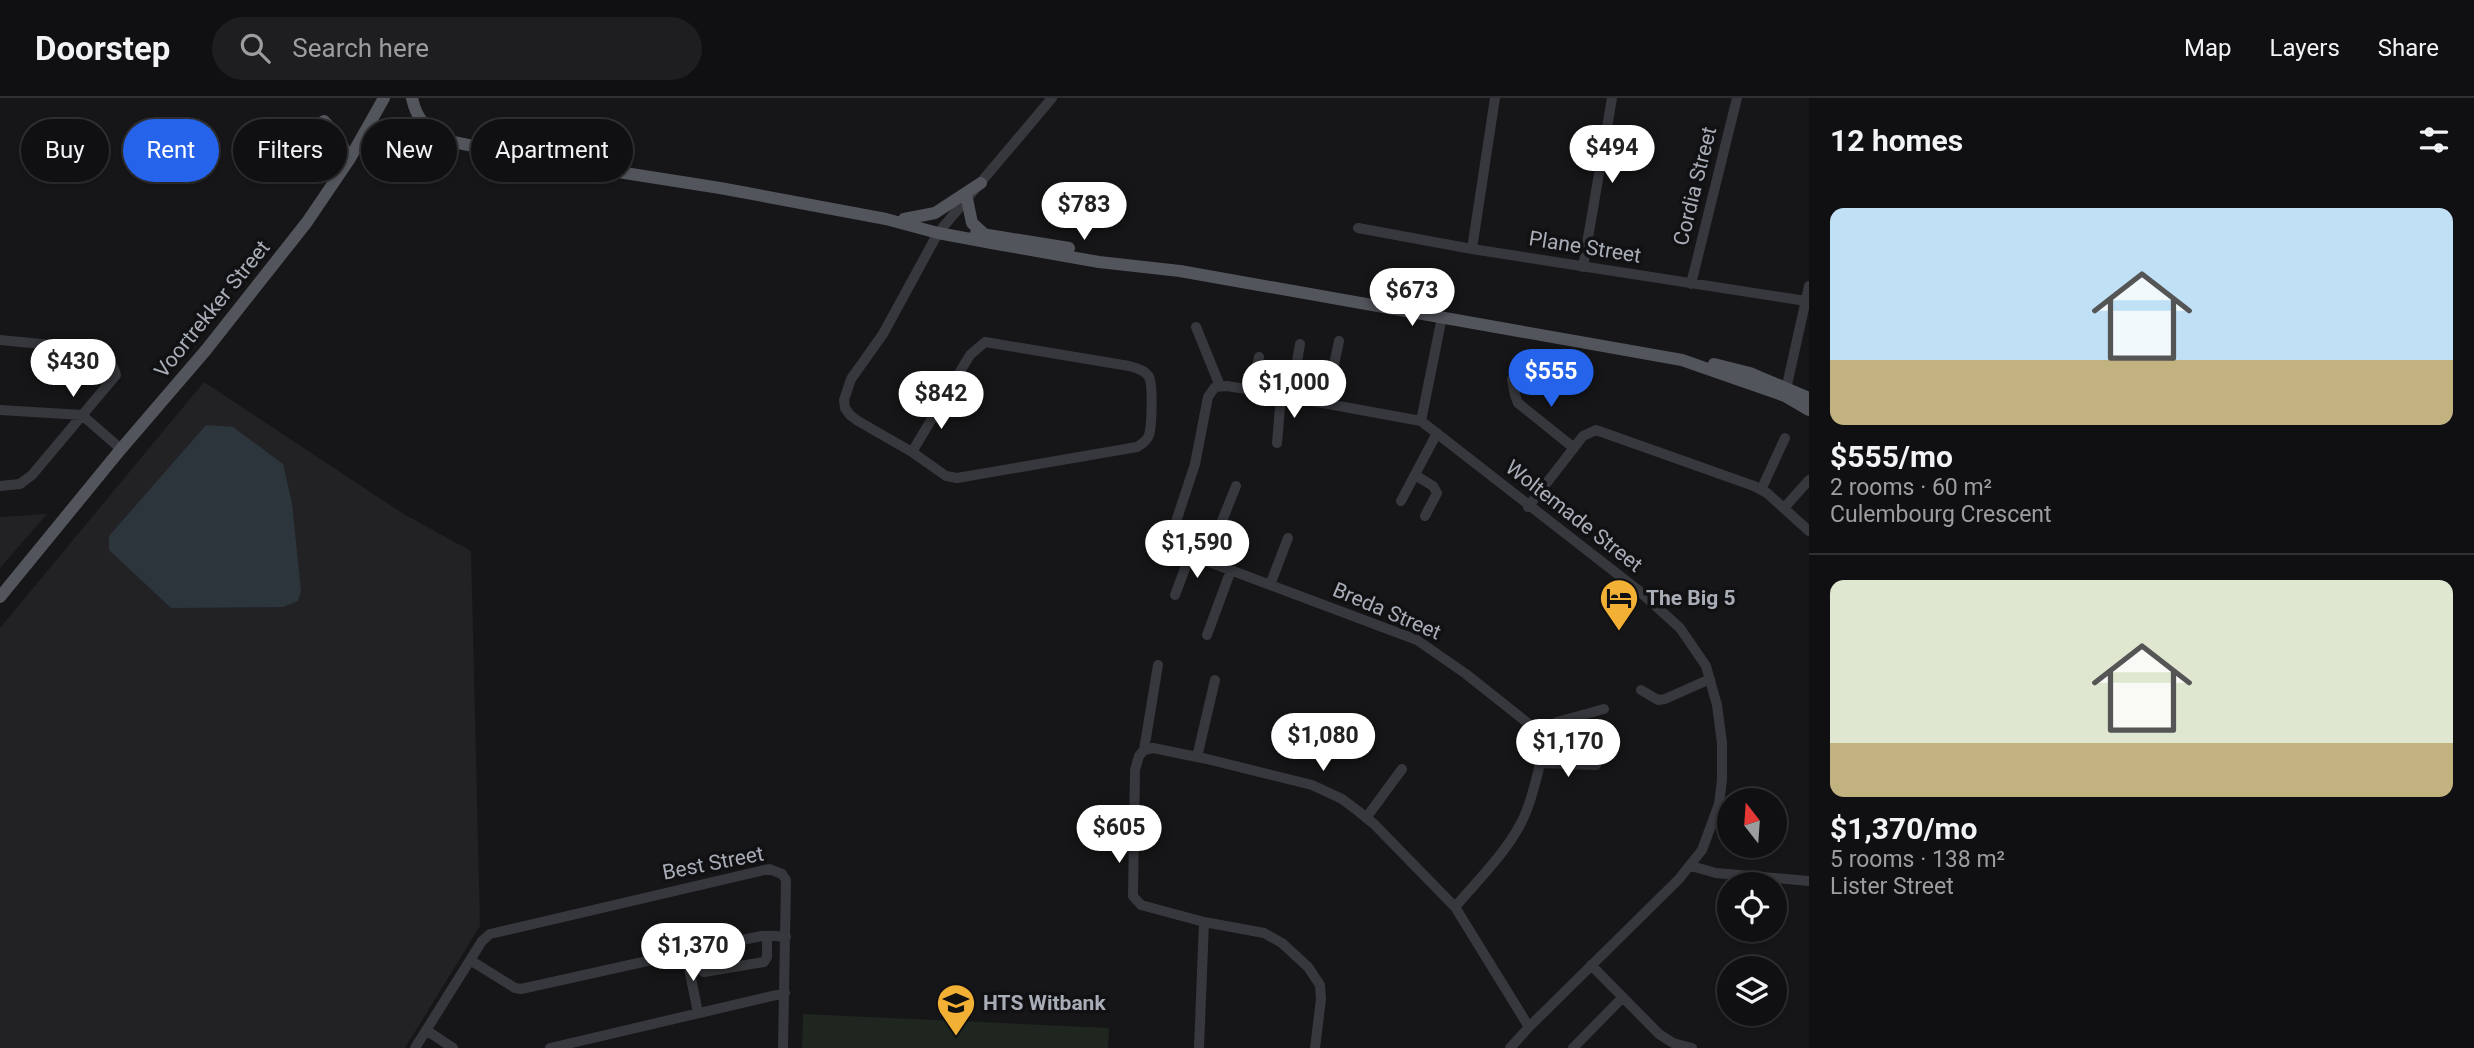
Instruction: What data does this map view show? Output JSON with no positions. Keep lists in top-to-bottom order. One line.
{"streets":{"main road":["Voortrekker Street"],"street":["Cordia Street","Plane Street","Woltemade Street","Breda Street","Best Street"]},"crossings":[["Cordia Street","Plane Street"]],"places":{"hotel":["The Big 5"],"school or university":["HTS Witbank"]},"north":"top","page":{"header":"Doorstep","search":"Search here","nav":["Map","Layers","Share"],"heading":"12 homes","chip":["Buy","Rent","Filters","New","Apartment"],"price":["$494","$783","$673","$430","$555","$1,000","$842","$1,590","$1,080","$1,170","$605","$1,370"],"list":[{"name":"$555/mo","note":"2 rooms · 60 m² · Culembourg Crescent"},{"name":"$1,370/mo","note":"5 rooms · 138 m² · Lister Street"}]}}
